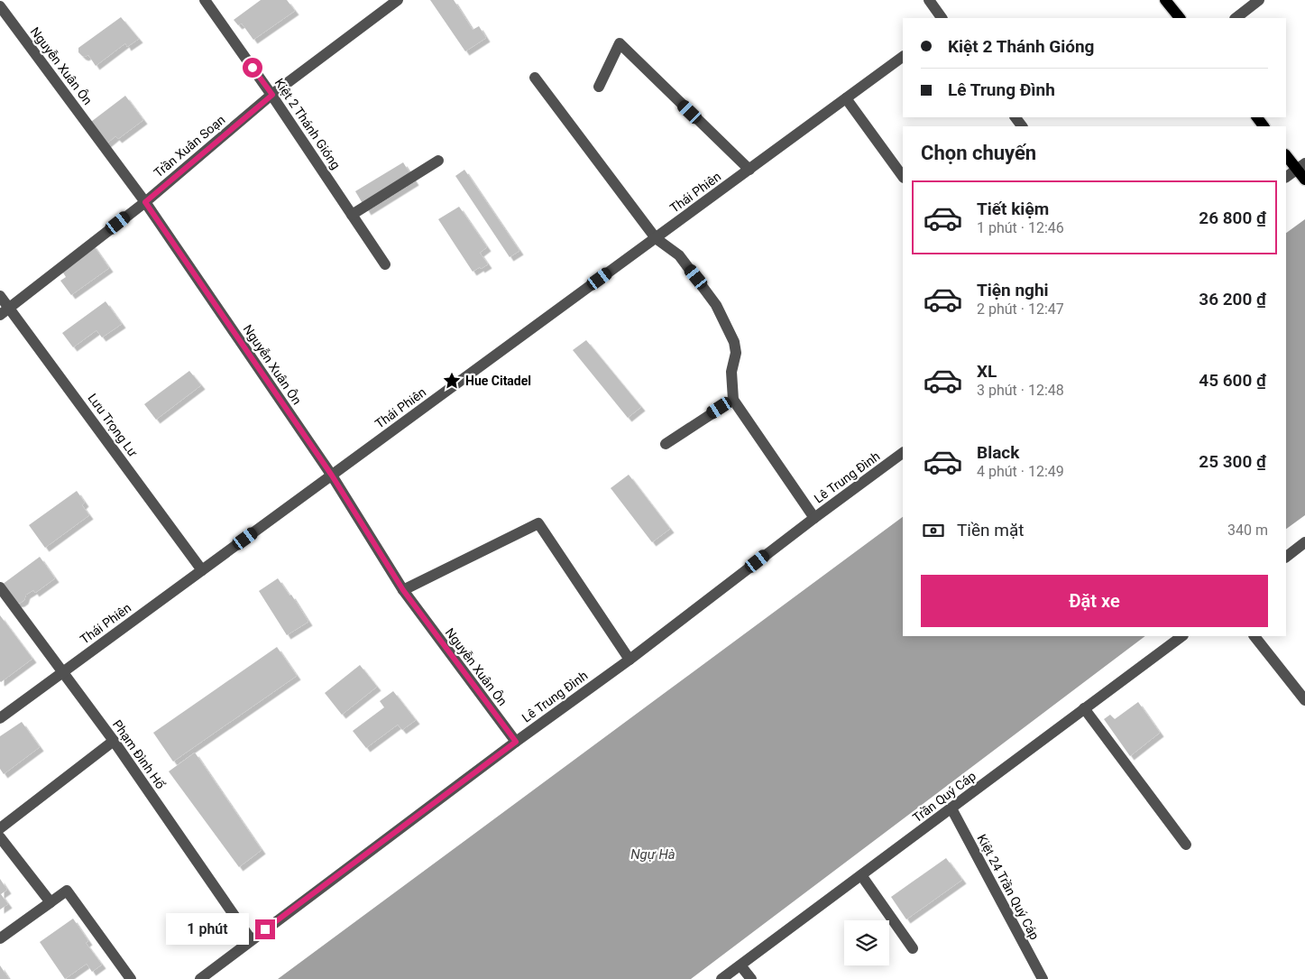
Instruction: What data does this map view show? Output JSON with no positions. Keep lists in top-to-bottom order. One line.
{"streets":{"street":["Nguyễn Xuân Ôn","Kiệt 2 Thánh Gióng","Trần Xuân Soạn","Thái Phiên","Lưu Trọng Lư","Lê Trung Đình","Phạm Đình Hổ","Trần Quý Cáp","Kiệt 24 Trần Quý Cáp"]},"crossings":[["Nguyễn Xuân Ôn","Trần Xuân Soạn"],["Nguyễn Xuân Ôn","Thái Phiên"],["Nguyễn Xuân Ôn","Lê Trung Đình"],["Kiệt 2 Thánh Gióng","Trần Xuân Soạn"],["Trần Xuân Soạn","Lưu Trọng Lư"],["Thái Phiên","Lưu Trọng Lư"],["Thái Phiên","Phạm Đình Hổ"],["Lê Trung Đình","Phạm Đình Hổ"],["Trần Quý Cáp","Kiệt 24 Trần Quý Cáp"]],"water":["Ngự Hà"],"places":{"place":["Hue Citadel"]},"page":{"banner":["Kiệt 2 Thánh Gióng","Lê Trung Đình"],"heading":"Chọn chuyến","list":[{"name":"Tiết kiệm","note":"1 phút · 12:46","value":"26 800 ₫"},{"name":"Tiện nghi","note":"2 phút · 12:47","value":"36 200 ₫"},{"name":"XL","note":"3 phút · 12:48","value":"45 600 ₫"},{"name":"Black","note":"4 phút · 12:49","value":"25 300 ₫"}],"pay":["Tiền mặt","340 m"],"buttons":"Đặt xe","bubble":"1 phút"}}
